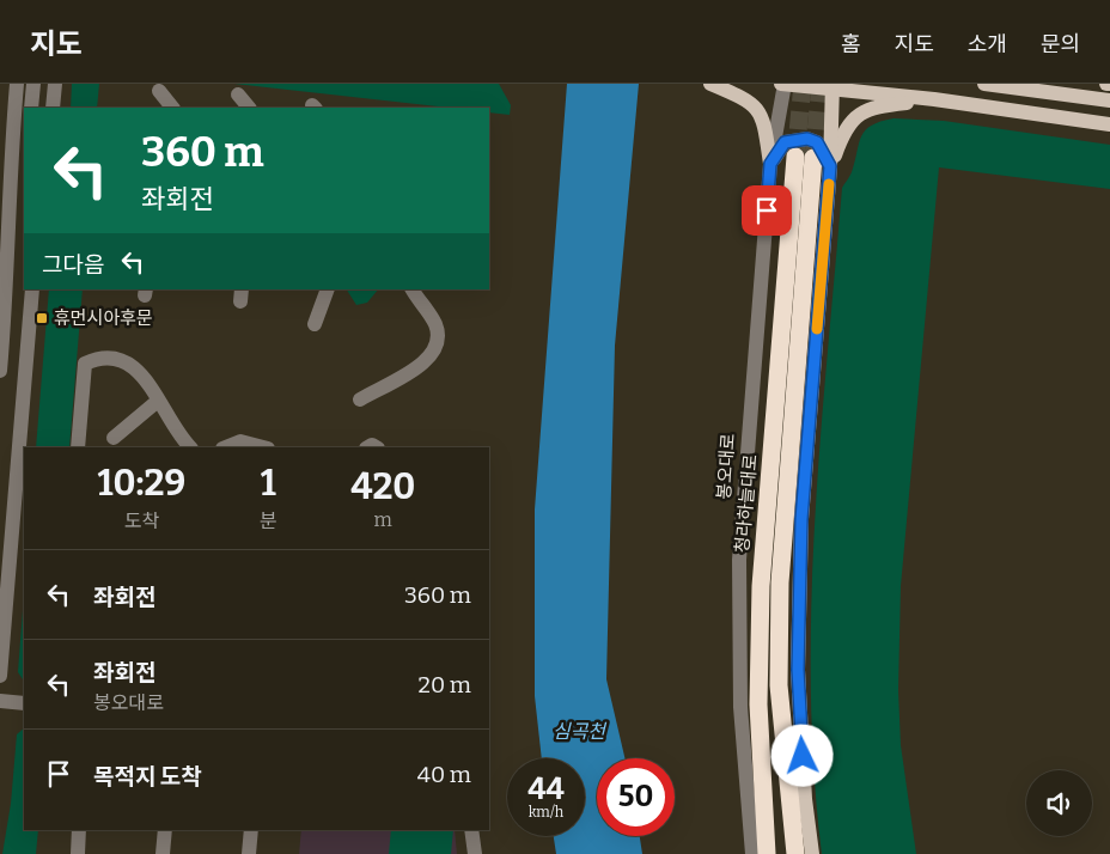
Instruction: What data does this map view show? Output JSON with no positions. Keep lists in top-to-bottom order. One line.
{"streets":{"highway":["청라하늘대로"],"street":["봉오대로"]},"water":["심곡천"],"places":{"transit":["휴먼시아후문"]},"page":{"header":"지도","nav":["홈","지도","소개","문의"],"turn":["360 m","좌회전"],"then":"그다음","eta":["10:29","도착","1","분","420","m"],"list":[{"name":"좌회전","value":"360 m"},{"name":"좌회전","note":"봉오대로","value":"20 m"},{"name":"목적지 도착","value":"40 m"}],"speed":"44 km/h","limit":"50"}}
